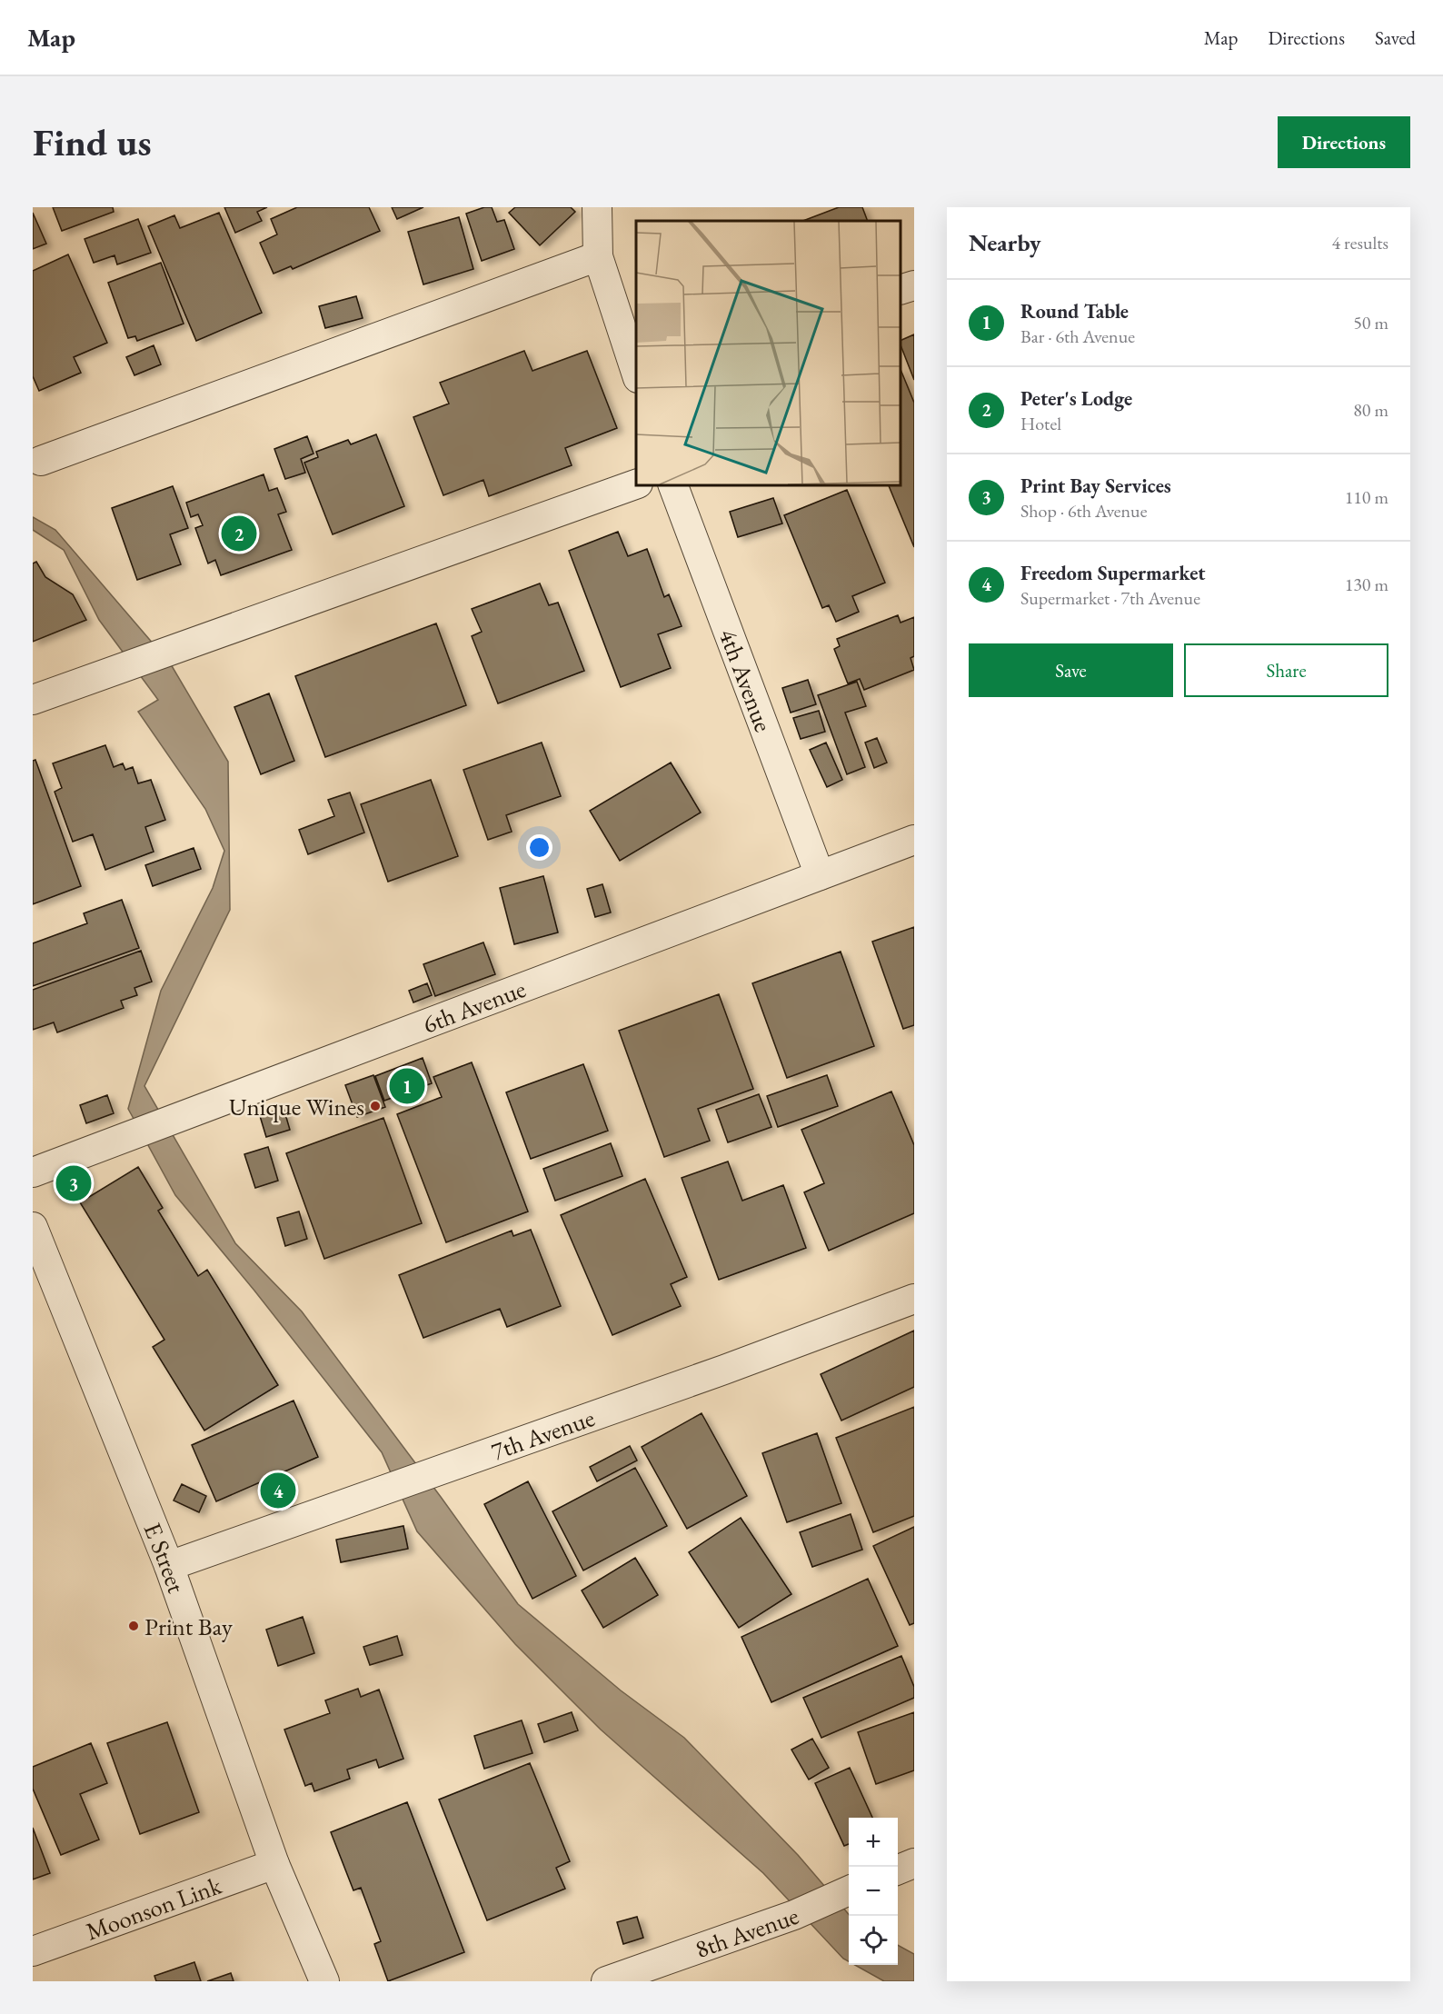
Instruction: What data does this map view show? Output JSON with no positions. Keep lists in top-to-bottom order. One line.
{"streets":{"street":["4th Avenue","6th Avenue","7th Avenue","E Street","Moonson Link","8th Avenue"]},"crossings":[["4th Avenue","6th Avenue"],["7th Avenue","E Street"],["E Street","Moonson Link"]],"places":["Unique Wines","Print Bay"],"page":{"header":"Map","nav":["Map","Directions","Saved"],"buttons":["Directions",["Save","Share"]],"title":"Find us","heading":["Nearby","4 results"],"list":[{"mark":"1","name":"Round Table","note":"Bar · 6th Avenue","value":"50 m"},{"mark":"2","name":"Peter's Lodge","note":"Hotel","value":"80 m"},{"mark":"3","name":"Print Bay Services","note":"Shop · 6th Avenue","value":"110 m"},{"mark":"4","name":"Freedom Supermarket","note":"Supermarket · 7th Avenue","value":"130 m"}],"pins":["2","1","3","4"],"map_buttons":["+","−"]}}
